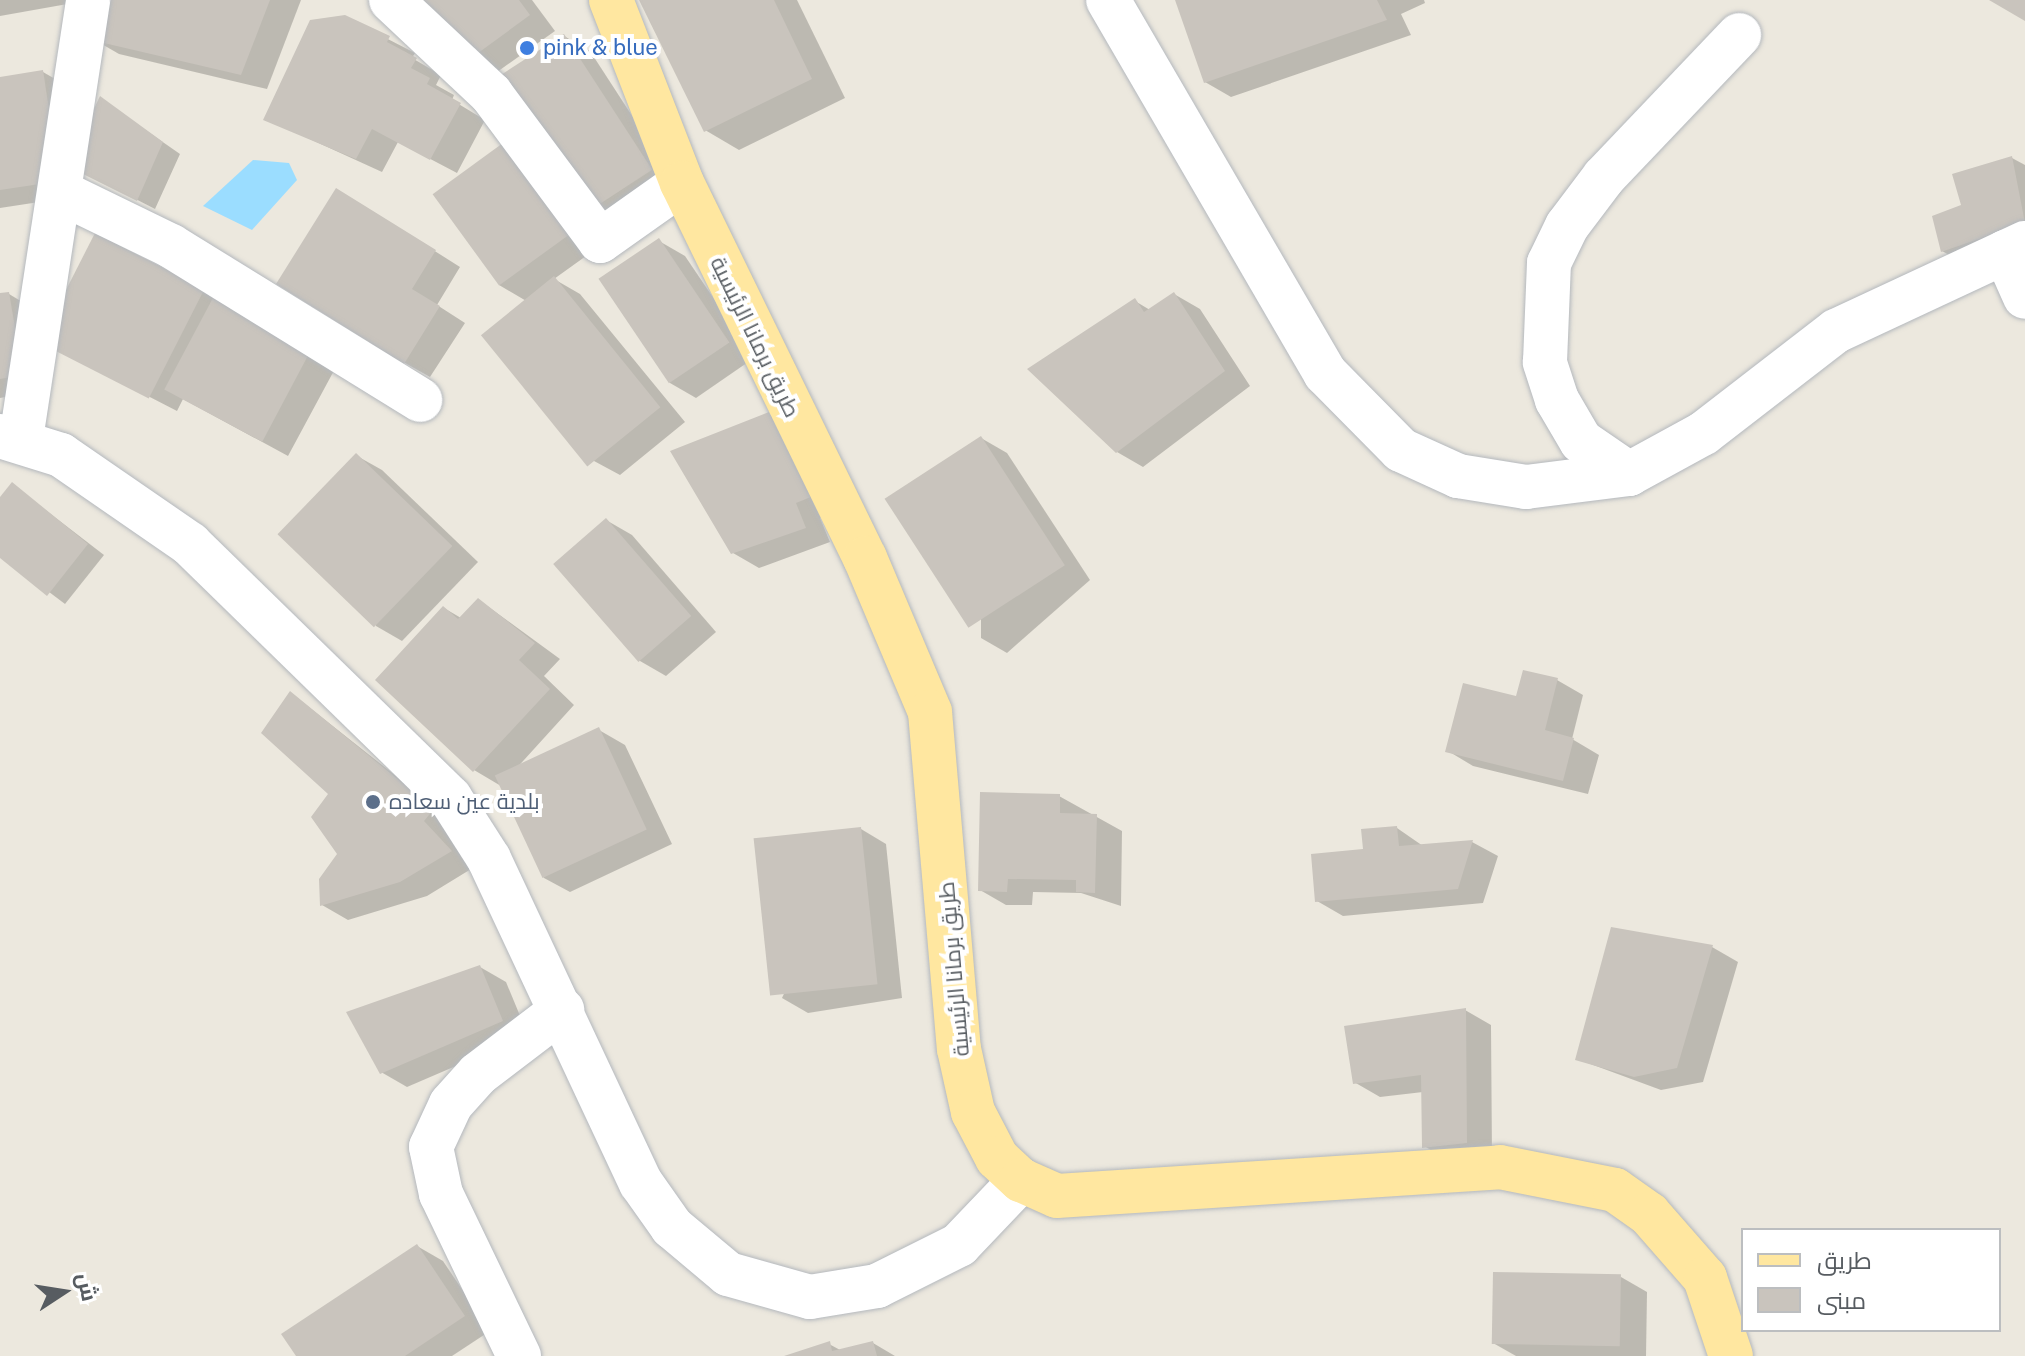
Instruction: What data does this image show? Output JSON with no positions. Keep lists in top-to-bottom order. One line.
{"streets":{"main road":["طريق برمانا الرئيسية"]},"places":["pink & blue","بلدية عين سعاده"],"legend":["طريق","مبنى"],"north":"right"}
